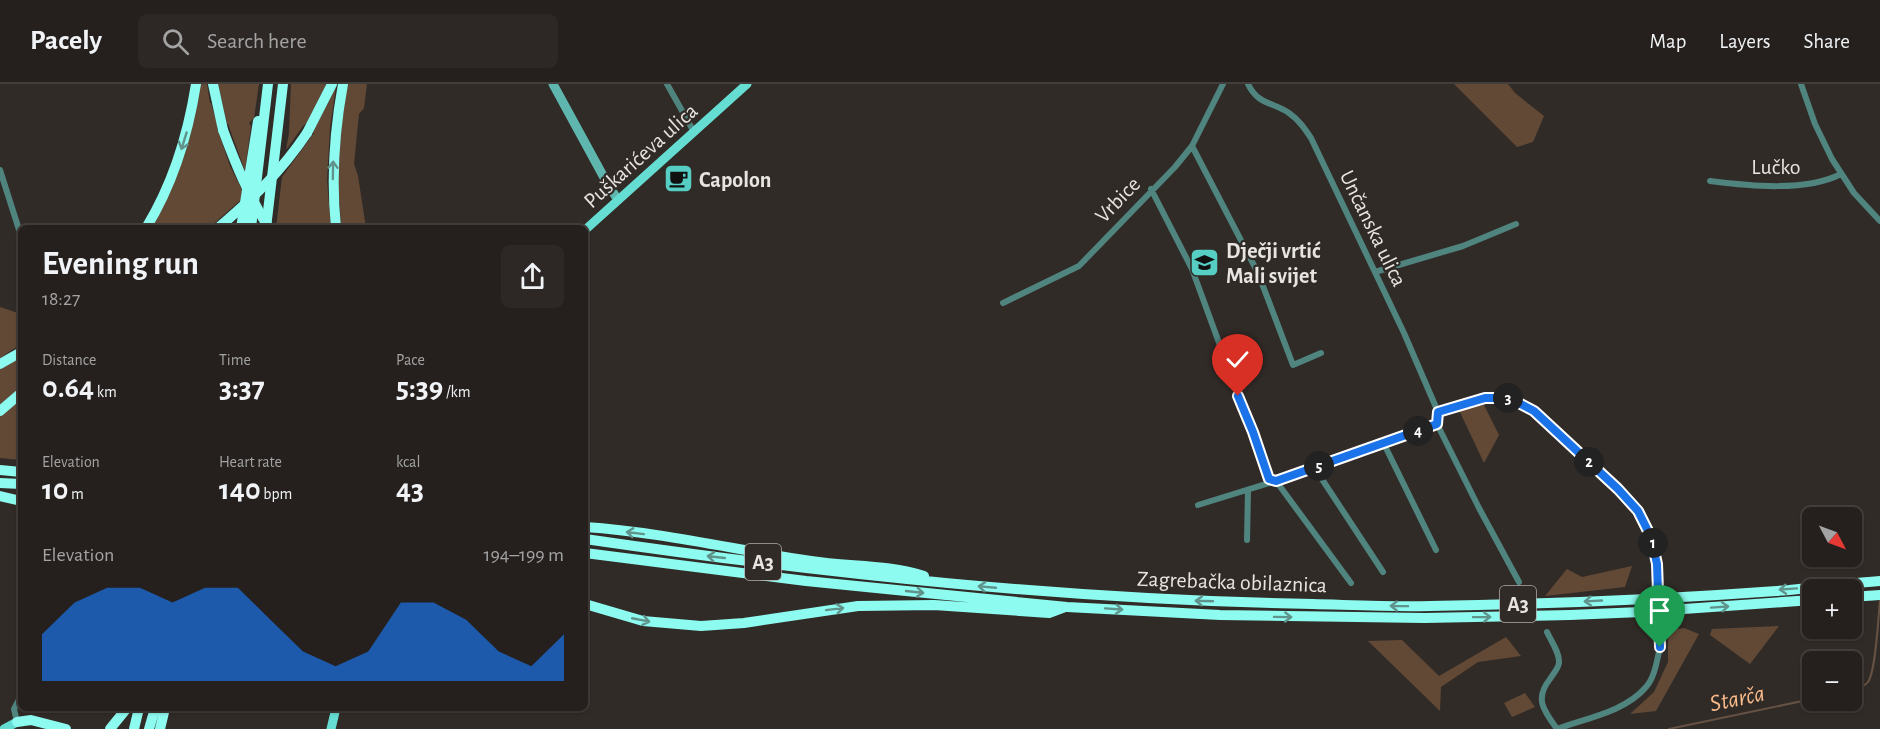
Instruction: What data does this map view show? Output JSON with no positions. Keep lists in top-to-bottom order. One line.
{"streets":{"highway":["A3","Zagrebačka obilaznica"],"main road":["Puškarićeva ulica"],"street":["Lučko","Vrbice","Unčanska ulica"]},"water":["Starča"],"places":{"cafe":["Capolon"],"school or university":["Dječji vrtić Mali svijet"]},"north":"bottom right","page":{"header":"Pacely","search":"Search here","nav":["Map","Layers","Share"],"heading":["Evening run","18:27"],"stats":[["Distance","0.64 km"],["Time","3:37"],["Pace","5:39 /km"],["Elevation","10 m"],["Heart rate","140 bpm"],["kcal","43"]],"pins":["3","4","2","5","1"],"map_buttons":["+","−"],"chart":["Elevation","194–199 m"]}}
